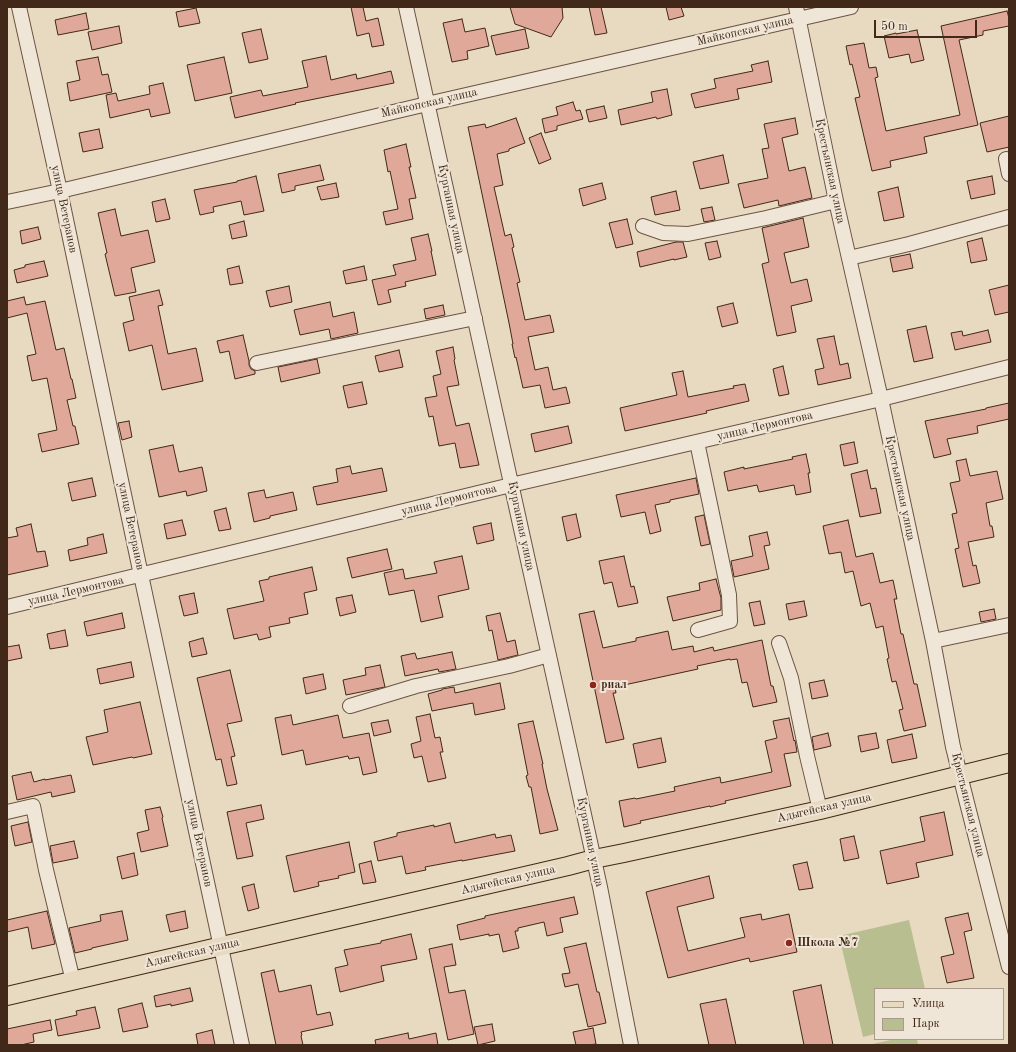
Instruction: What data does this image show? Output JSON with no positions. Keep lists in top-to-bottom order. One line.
{"streets":{"main road":["Адыгейская улица"],"street":["Майкопская улица","Крестьянская улица","улица Ветеранов","Курганная улица","улица Лермонтова"]},"crossings":[["Майкопская улица","Крестьянская улица"],["Майкопская улица","улица Ветеранов"],["Майкопская улица","Курганная улица"],["Крестьянская улица","улица Лермонтова"],["Крестьянская улица","Адыгейская улица"],["улица Ветеранов","улица Лермонтова"],["улица Ветеранов","Адыгейская улица"],["Курганная улица","улица Лермонтова"],["Курганная улица","Адыгейская улица"]],"places":["риал","Школа №7"],"legend":["Улица","Парк"],"scale_bar":"50 m"}
